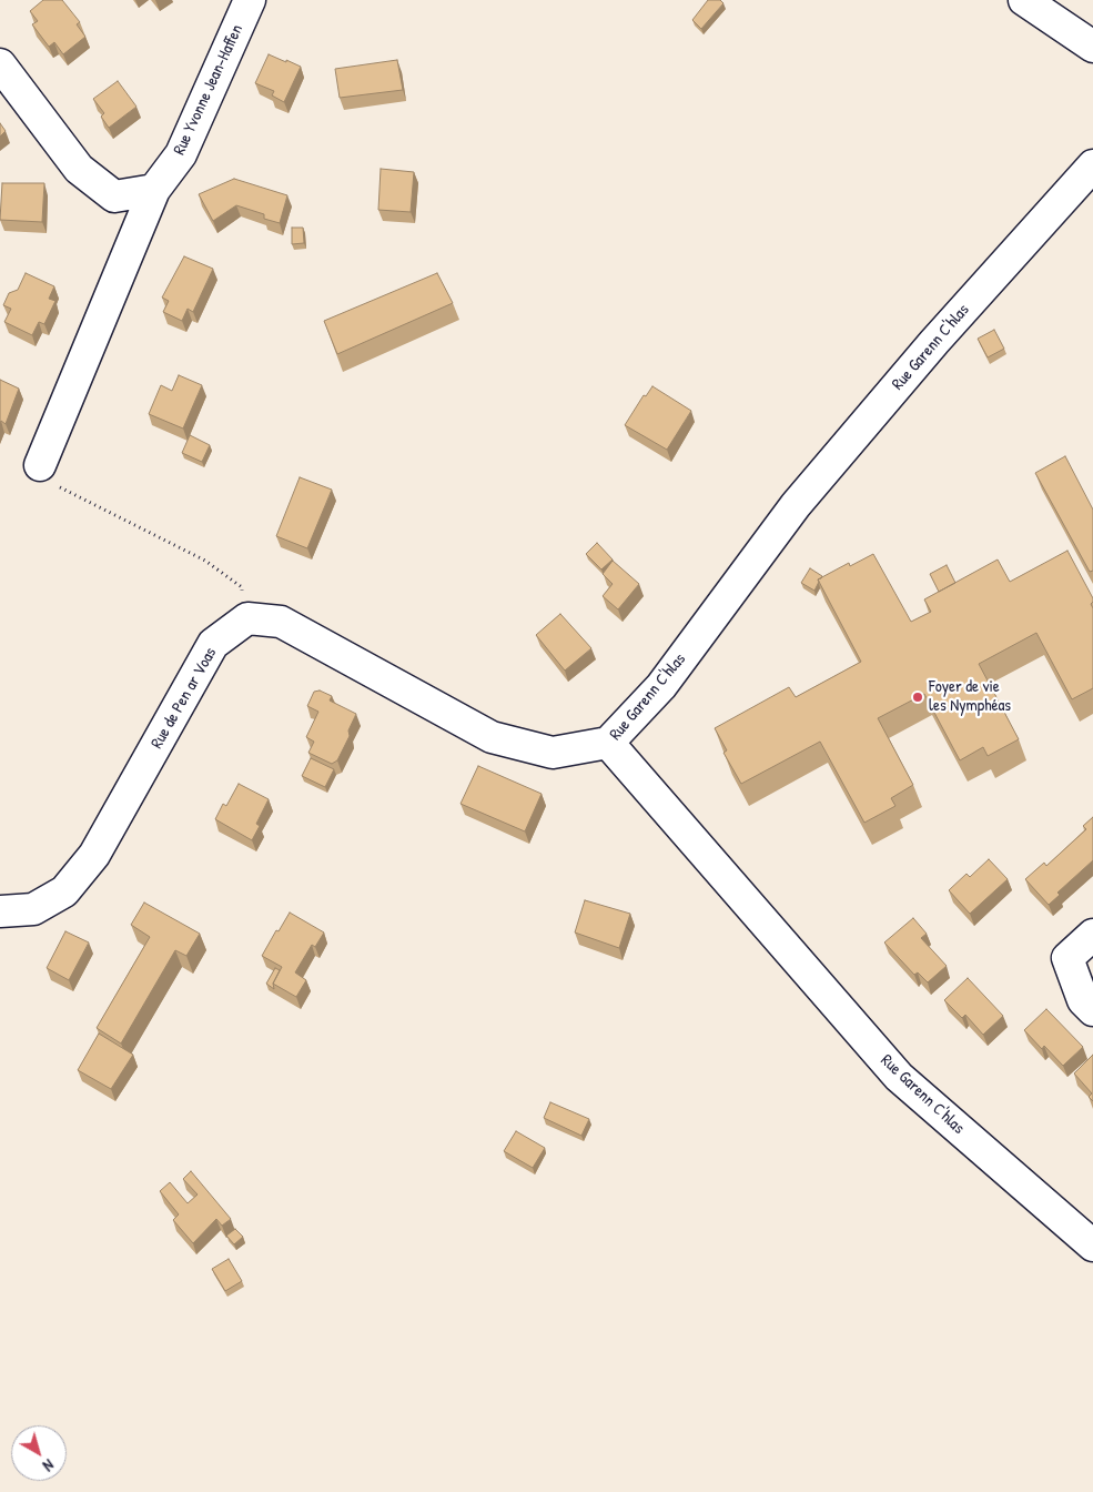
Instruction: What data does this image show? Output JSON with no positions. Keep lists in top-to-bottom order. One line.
{"streets":{"street":["Rue Yvonne Jean-Haffen","Rue Garenn C'hlas","Rue de Pen ar Voas"]},"places":["Foyer de vie les Nymphéas"],"north":"bottom right"}
